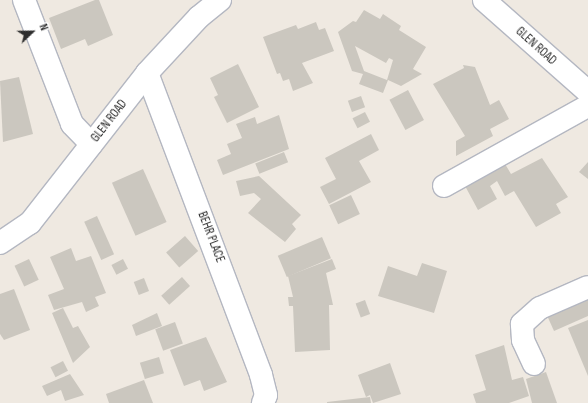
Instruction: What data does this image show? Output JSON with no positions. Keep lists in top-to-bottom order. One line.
{"streets":{"street":["GLEN ROAD","BEHR PLACE"]},"crossings":[["GLEN ROAD","BEHR PLACE"]],"north":"right"}
